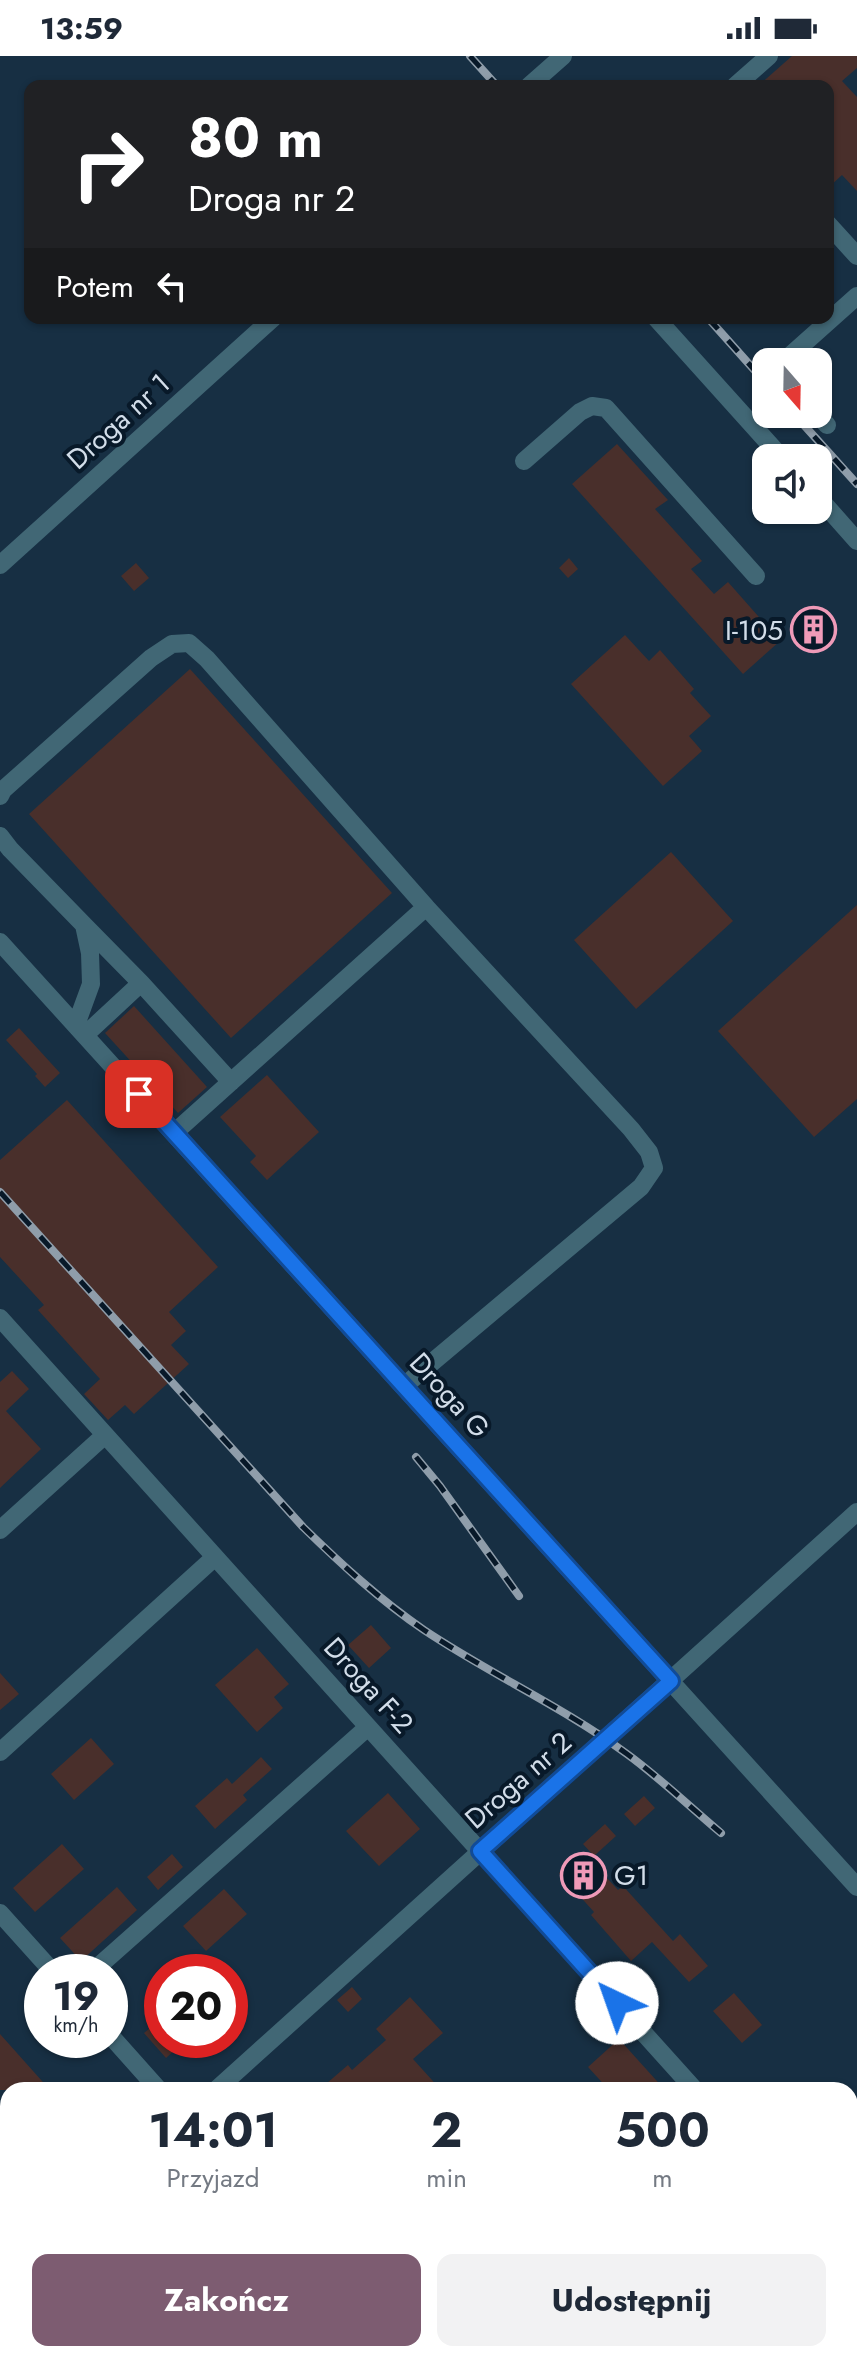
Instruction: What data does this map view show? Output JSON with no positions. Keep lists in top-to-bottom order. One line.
{"streets":{"lane":["Droga nr 1","Droga G","Droga F-2","Droga nr 2"]},"crossings":[["Droga G","Droga nr 2"],["Droga F-2","Droga nr 2"]],"places":{"building":["I-105","G1"]},"north":"bottom","page":{"status":"13:59","turn":["80 m","Droga nr 2"],"then":"Potem","speed":"19 km/h","limit":"20","eta":["14:01","Przyjazd","2","min","500","m"],"buttons":["Zakończ","Udostępnij"]}}
